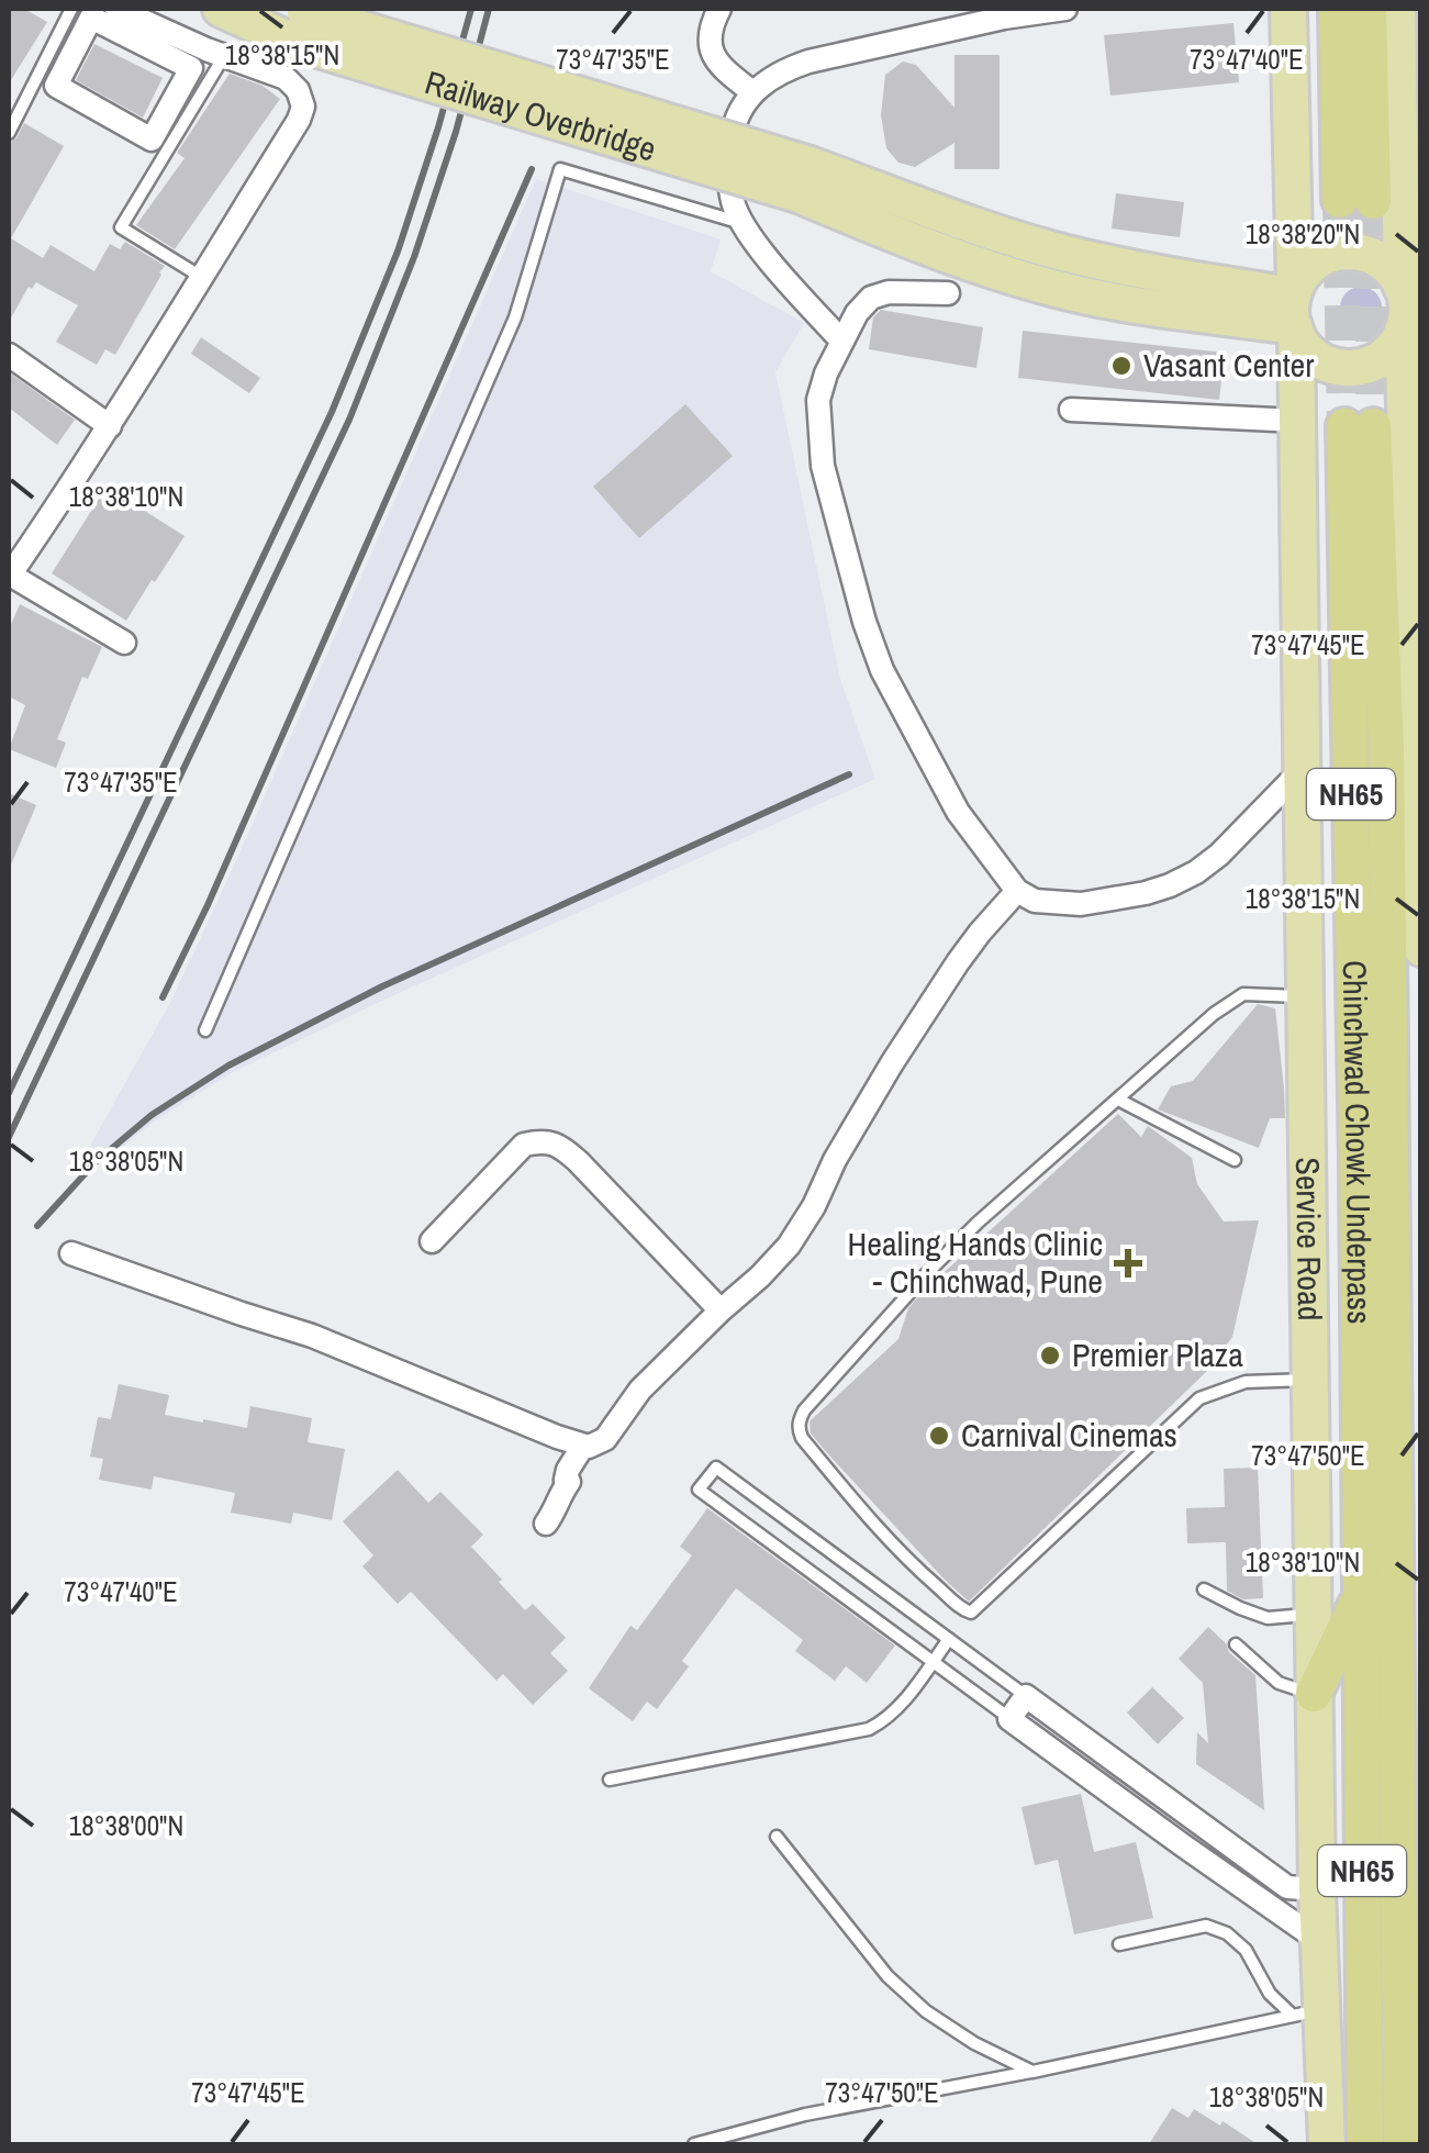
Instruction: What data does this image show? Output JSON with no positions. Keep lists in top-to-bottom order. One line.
{"streets":{"highway":["NH65","Chinchwad Chowk Underpass"],"main road":["Railway Overbridge","Service Road"]},"crossings":[["Railway Overbridge","Service Road"],["NH65","Chinchwad Chowk Underpass"]],"places":{"other":["Vasant Center","Premier Plaza","Carnival Cinemas"],"health":["Healing Hands Clinic - Chinchwad, Pune"]},"coordinates":["18°38'15\"N","73°47'35\"E","73°47'40\"E","18°38'20\"N","18°38'10\"N","73°47'45\"E","18°38'05\"N","73°47'50\"E","18°38'00\"N"]}
